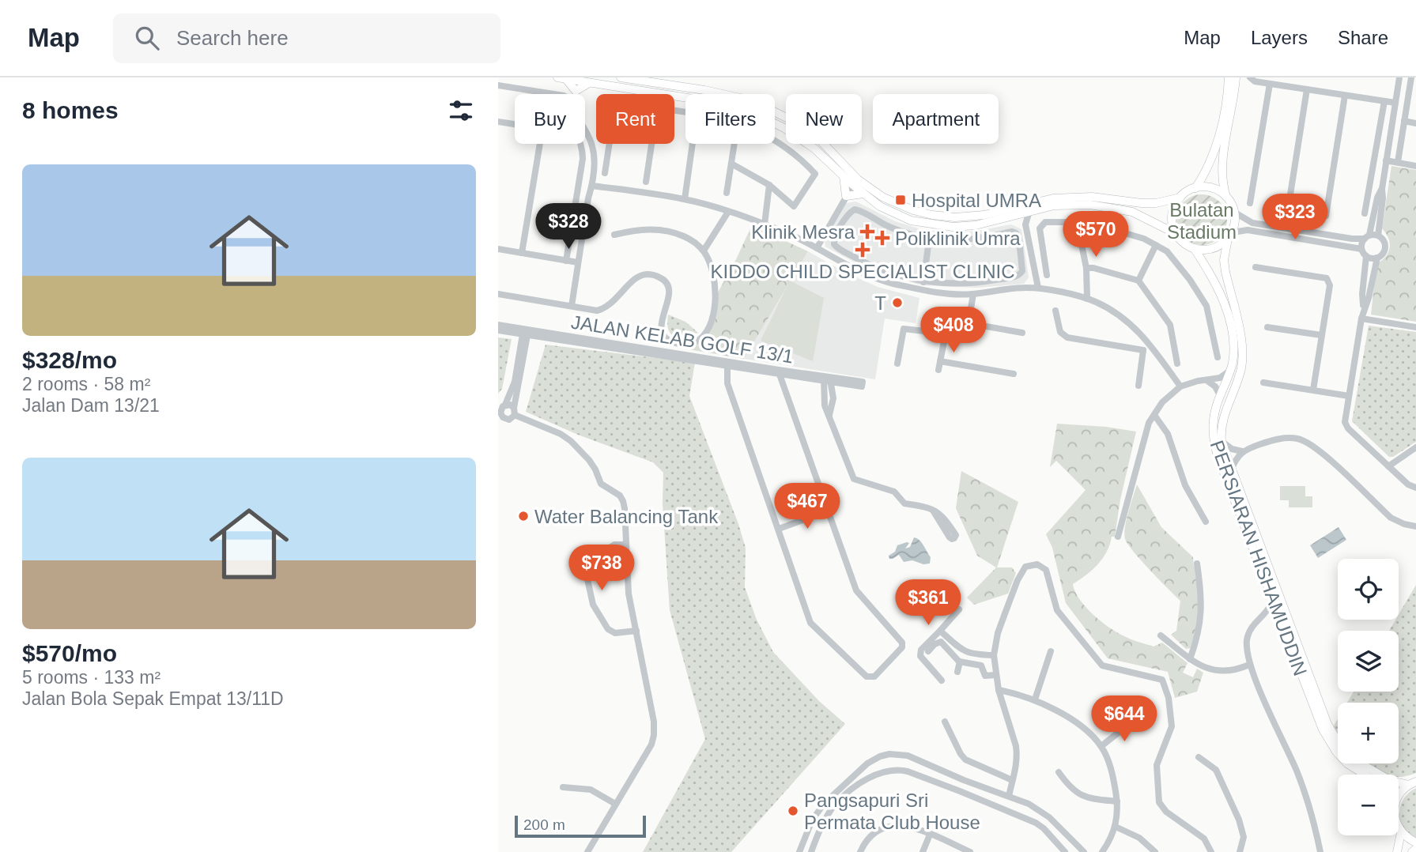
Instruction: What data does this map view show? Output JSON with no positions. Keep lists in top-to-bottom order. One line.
{"streets":{"main road":["PERSIARAN HISHAMUDDIN"],"street":["JALAN KELAB GOLF 13/1"]},"parks":["Bulatan Stadium"],"places":{"transit":["Hospital UMRA"],"health":["Klinik Mesra","Poliklinik Umra","KIDDO CHILD SPECIALIST CLINIC"],"other":["T","Water Balancing Tank","Pangsapuri Sri Permata Club House"]},"scale_bar":"200 m","page":{"header":"Map","search":"Search here","nav":["Map","Layers","Share"],"heading":"8 homes","chip":["Buy","Rent","Filters","New","Apartment"],"list":[{"name":"$328/mo","note":"2 rooms · 58 m² · Jalan Dam 13/21"},{"name":"$570/mo","note":"5 rooms · 133 m² · Jalan Bola Sepak Empat 13/11D"}],"price":["$323","$328","$570","$408","$467","$738","$361","$644"],"map_buttons":["+","−"],"scale":"200 m"}}
